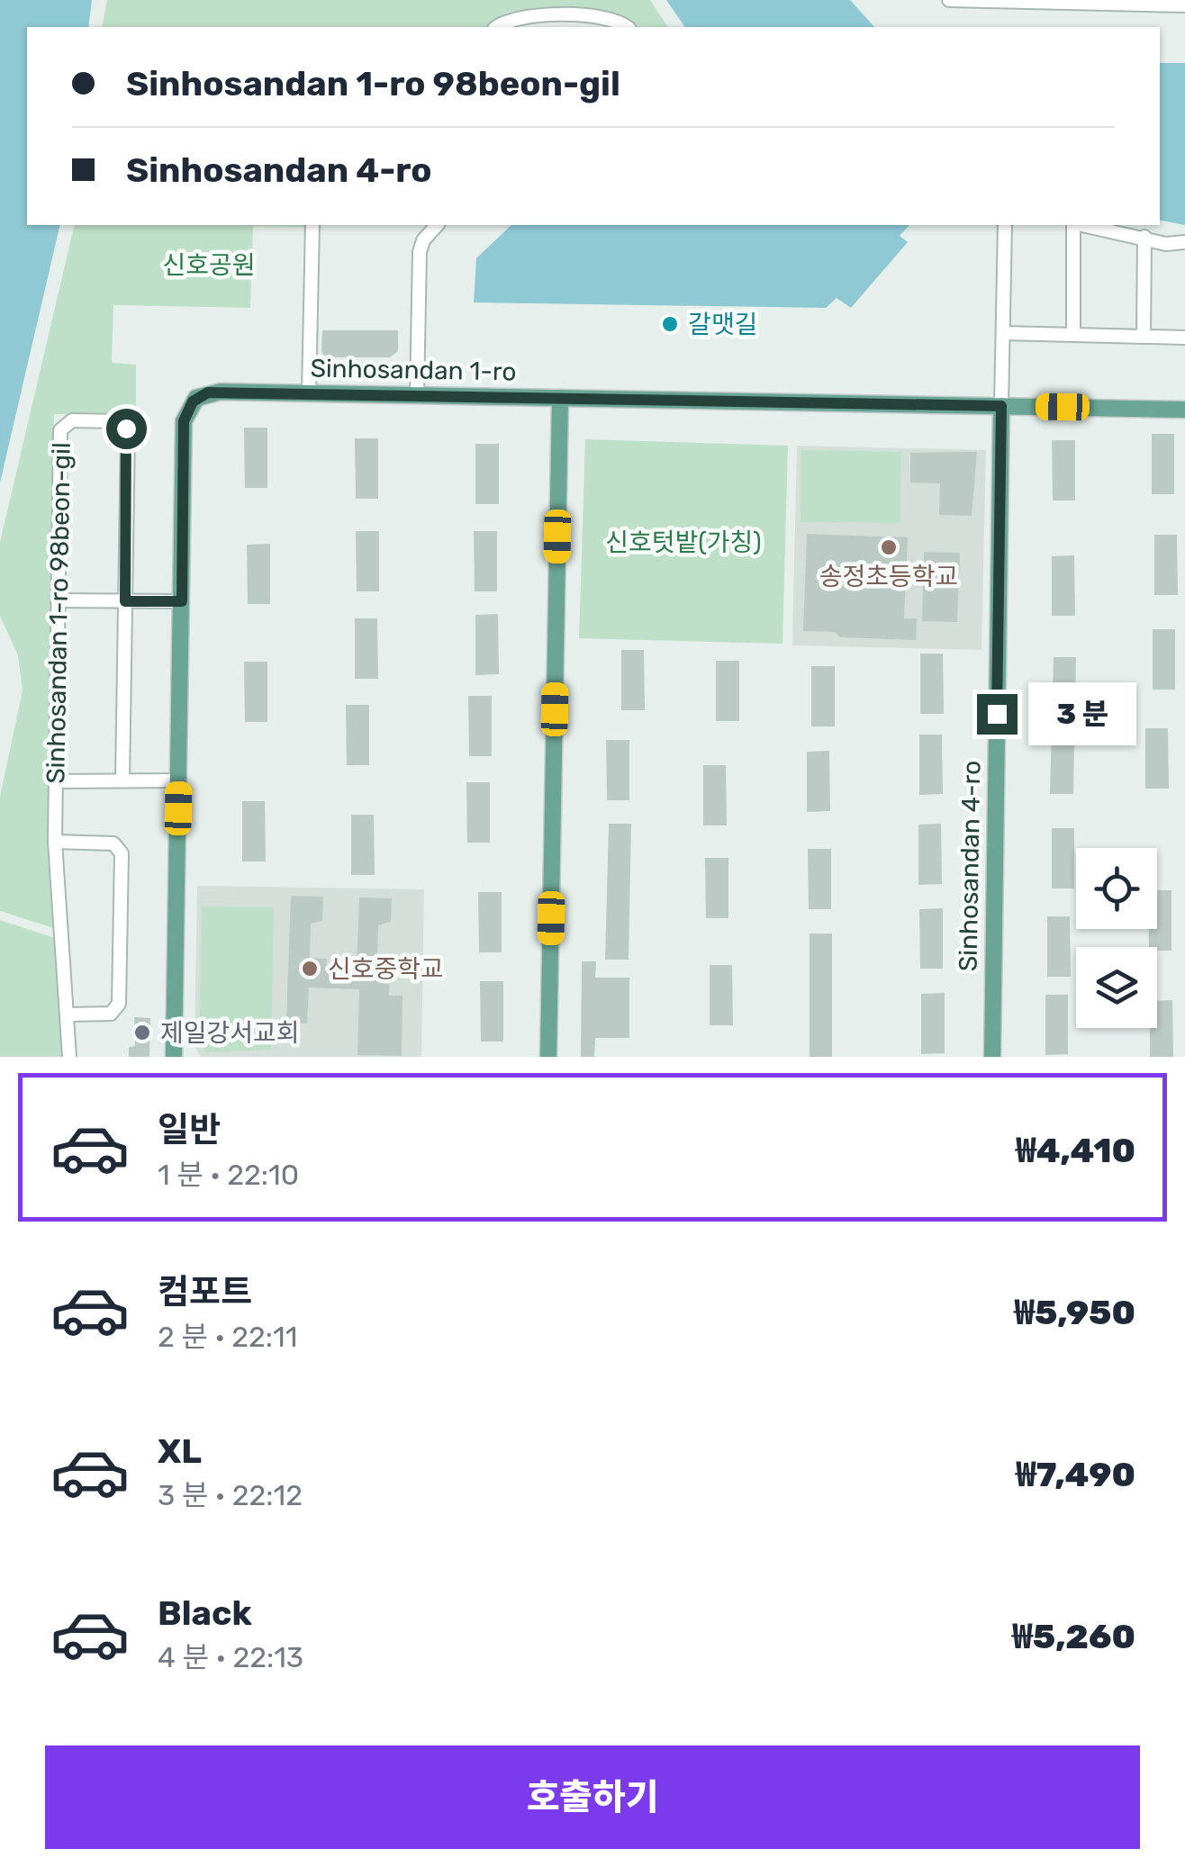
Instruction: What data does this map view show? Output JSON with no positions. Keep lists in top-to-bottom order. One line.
{"streets":{"main road":["Sinhosandan 1-ro","Sinhosandan 4-ro"],"street":["Sinhosandan 1-ro 98beon-gil"]},"crossings":[["Sinhosandan 1-ro","Sinhosandan 4-ro"]],"parks":["신호공원","신호텃밭(가칭)"],"places":["갈맷길","송정초등학교","신호중학교","제일강서교회"],"page":{"banner":["Sinhosandan 1-ro 98beon-gil","Sinhosandan 4-ro"],"bubble":"3 분","list":[{"name":"일반","note":"1 분 · 22:10","value":"₩4,410"},{"name":"컴포트","note":"2 분 · 22:11","value":"₩5,950"},{"name":"XL","note":"3 분 · 22:12","value":"₩7,490"},{"name":"Black","note":"4 분 · 22:13","value":"₩5,260"}],"buttons":"호출하기"}}
